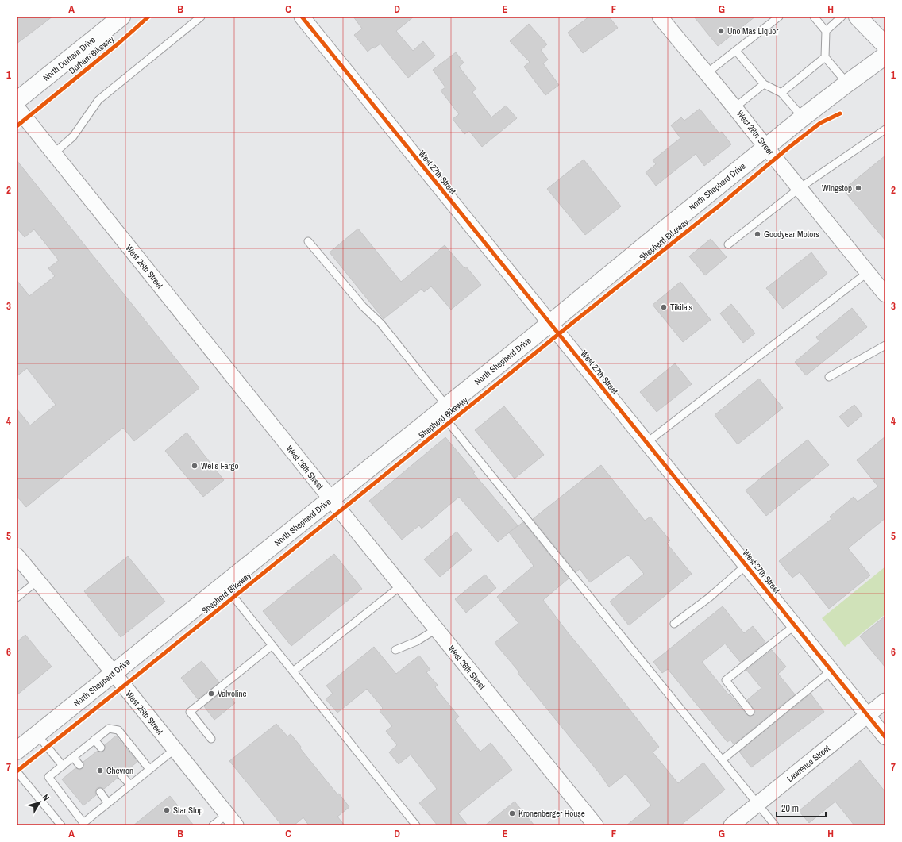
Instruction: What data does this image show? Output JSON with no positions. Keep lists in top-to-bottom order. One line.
{"streets":{"main road":["North Durham Drive","North Shepherd Drive"],"street":["West 28th Street","West 27th Street","West 26th Street","West 25th Street","Lawrence Street"],"cycle path":["Durham Bikeway","Shepherd Bikeway"]},"crossings":[["West 28th Street","North Shepherd Drive"],["West 27th Street","North Shepherd Drive"],["West 27th Street","Lawrence Street"],["North Shepherd Drive","West 26th Street"],["North Shepherd Drive","West 25th Street"]],"places":["Uno Mas Liquor","Wingstop","Goodyear Motors","Tikila's","Wells Fargo","Valvoline","Chevron","Star Stop","Kronenberger House"],"scale_bar":"20 m","north":"top right","grid":{"columns":["A","B","C","D","E","F","G","H"],"rows":["1","2","3","4","5","6","7"]}}
